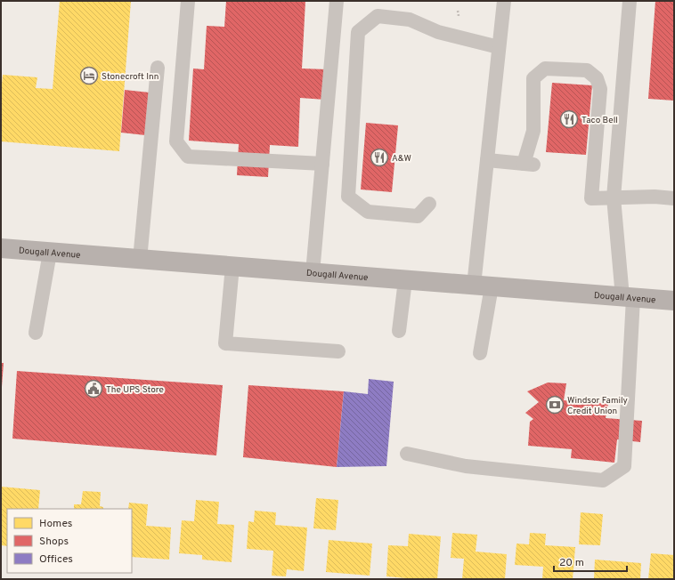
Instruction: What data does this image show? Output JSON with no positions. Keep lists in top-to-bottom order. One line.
{"streets":{"main road":["Dougall Avenue"]},"places":{"hotel":["Stonecroft Inn"],"restaurant":["Taco Bell","A&W"],"public building":["The UPS Store"],"bank":["Windsor Family Credit Union"]},"legend":["Homes","Shops","Offices"],"scale_bar":"20 m"}
